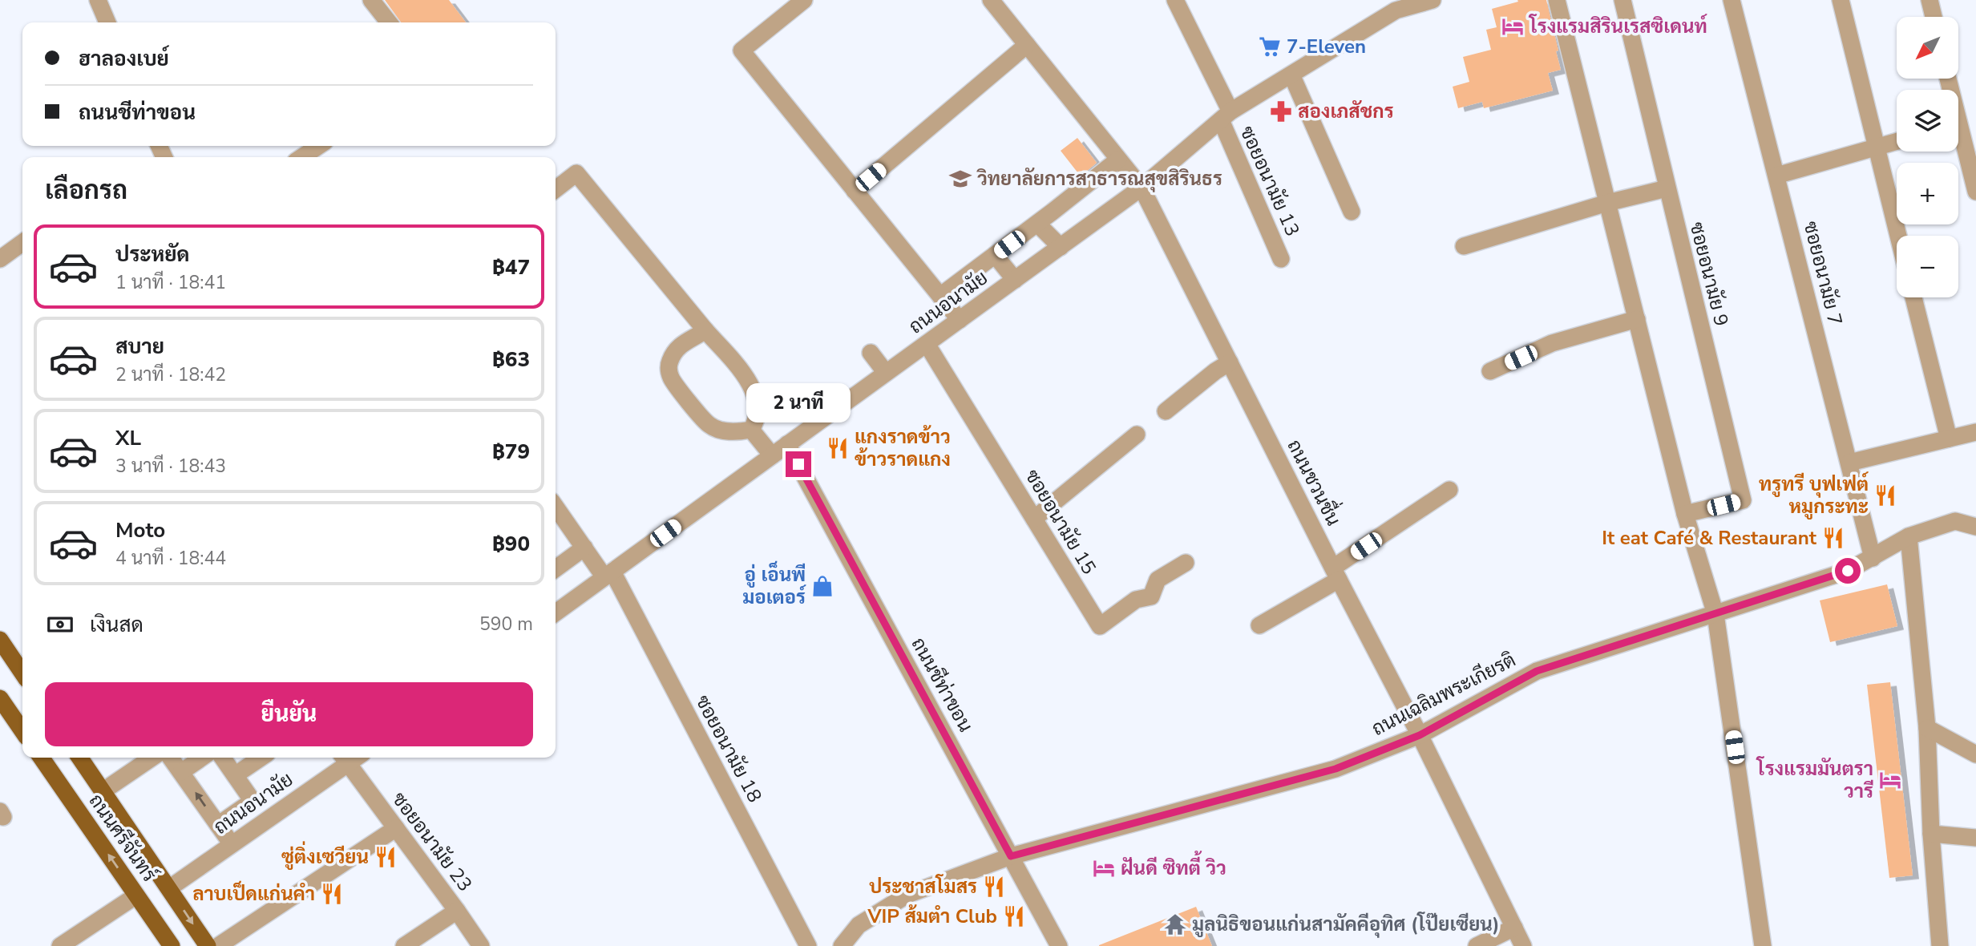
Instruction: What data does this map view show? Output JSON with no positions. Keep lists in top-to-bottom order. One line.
{"streets":{"main road":["ถนนศรีจันทร์"],"street":["ซอยอนามัย 13","ซอยอนามัย 7","ซอยอนามัย 9","ถนนอนามัย","ถนนชวนชื่น","ซอยอนามัย 15","ถนนชีท่าขอน","ถนนเฉลิมพระเกียรติ","ซอยอนามัย 18","ซอยอนามัย 23"]},"crossings":[["ซอยอนามัย 13","ถนนอนามัย"],["ซอยอนามัย 7","ถนนเฉลิมพระเกียรติ"],["ถนนอนามัย","ถนนชวนชื่น"],["ถนนอนามัย","ซอยอนามัย 15"],["ถนนอนามัย","ถนนชีท่าขอน"],["ถนนอนามัย","ซอยอนามัย 18"],["ถนนอนามัย","ถนนศรีจันทร์"],["ถนนอนามัย","ซอยอนามัย 23"],["ถนนชวนชื่น","ถนนเฉลิมพระเกียรติ"],["ถนนชีท่าขอน","ถนนเฉลิมพระเกียรติ"]],"places":{"hotel":["โรงแรมสิรินเรสซิเดนท์","โรงแรมมันตรา วารี","ฝันดี ซิทตี้ วิว"],"supermarket":["7-Eleven"],"pharmacy":["สองเภสัชกร"],"school or university":["วิทยาลัยการสาธารณสุขสิรินธร"],"restaurant":["แกงราดข้าว ข้าวราดแกง","ทรูทรี บุฟเฟต์ หมูกระทะ","It eat Café & Restaurant","ซู่ติ่งเซวียน","ประชาสโมสร","ลาบเป็ดแก่นคำ","VIP ส้มตำ Club"],"shop":["อู่ เอ็นพี มอเตอร์"],"temple":["มูลนิธิขอนแก่นสามัคคีอุทิศ (โป๊ยเซียน)"]},"north":"bottom left","page":{"map_buttons":["+","−"],"banner":["ฮาลองเบย์","ถนนชีท่าขอน"],"heading":"เลือกรถ","list":[{"name":"ประหยัด","note":"1 นาที · 18:41","value":"฿47"},{"name":"สบาย","note":"2 นาที · 18:42","value":"฿63"},{"name":"XL","note":"3 นาที · 18:43","value":"฿79"},{"name":"Moto","note":"4 นาที · 18:44","value":"฿90"}],"bubble":"2 นาที","pay":["เงินสด","590 m"],"buttons":"ยืนยัน"}}
